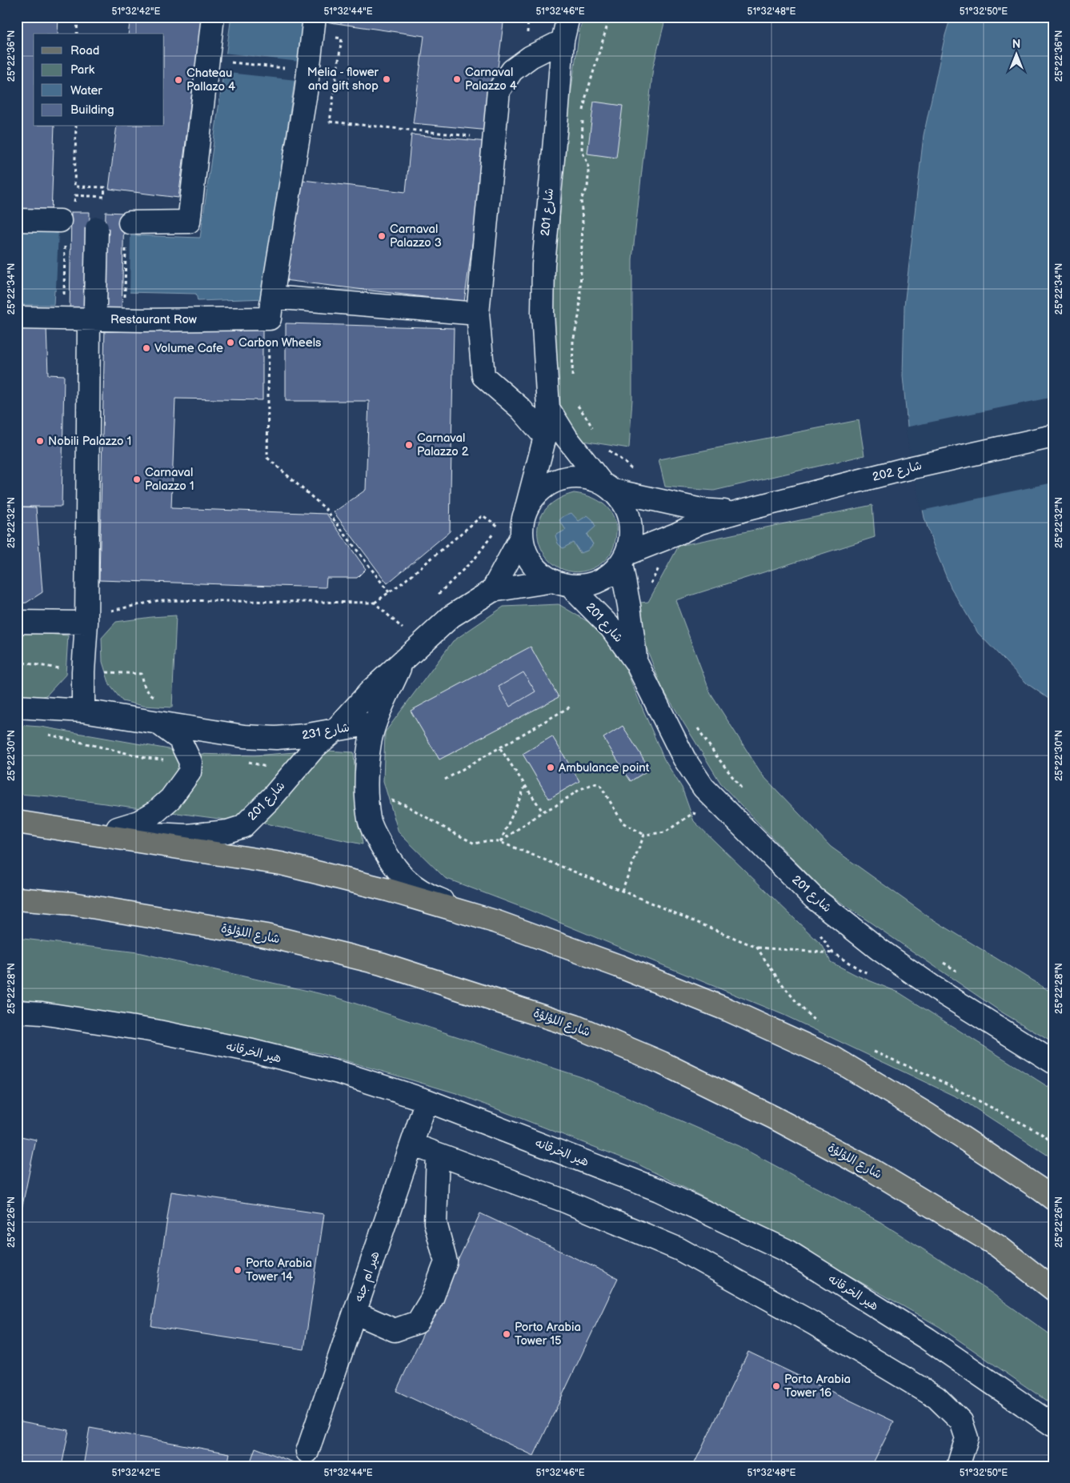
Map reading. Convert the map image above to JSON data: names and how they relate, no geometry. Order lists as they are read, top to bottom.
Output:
{
  "streets": {
    "main road": ["شارع اللؤلؤة"],
    "street": [
      "شارع 201",
      "Restaurant Row",
      "شارع 202",
      "شارع 231",
      "هير الخرقانه",
      "هير ام جنه"
    ]
  },
  "crossings": [
    ["شارع 201", "شارع 202"],
    ["شارع 201", "شارع 231"],
    ["هير الخرقانه", "هير ام جنه"]
  ],
  "places": [
    "Melia - flower and gift shop",
    "Carnaval Palazzo 4",
    "Chateau Pallazo 4",
    "Carnaval Palazzo 3",
    "Carbon Wheels",
    "Volume Cafe",
    "Nobili Palazzo 1",
    "Carnaval Palazzo 2",
    "Carnaval Palazzo 1",
    "Ambulance point",
    "Porto Arabia Tower 14",
    "Porto Arabia Tower 15",
    "Porto Arabia Tower 16"
  ],
  "legend": [
    "Road",
    "Park",
    "Water",
    "Building"
  ],
  "north": "top",
  "coordinates": [
    "51°32'42\"E",
    "51°32'44\"E",
    "51°32'46\"E",
    "51°32'48\"E",
    "51°32'50\"E",
    "25°22'36\"N",
    "25°22'34\"N",
    "25°22'32\"N",
    "25°22'30\"N",
    "25°22'28\"N",
    "25°22'26\"N"
  ]
}
